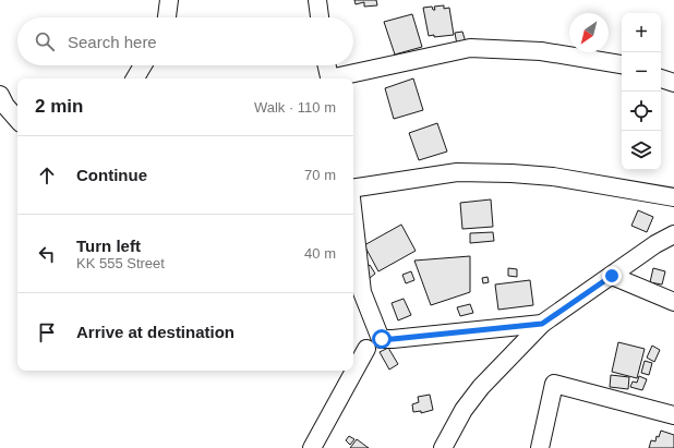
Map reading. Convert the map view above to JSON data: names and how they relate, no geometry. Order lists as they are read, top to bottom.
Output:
{
  "north": "bottom left",
  "page": {
    "map_buttons": ["+", "−"],
    "search": "Search here",
    "heading": ["2 min", "Walk · 110 m"],
    "list": [
      ["Continue", "70 m"],
      ["Turn left", "KK 555 Street", "40 m"],
      "Arrive at destination"
    ]
  }
}
